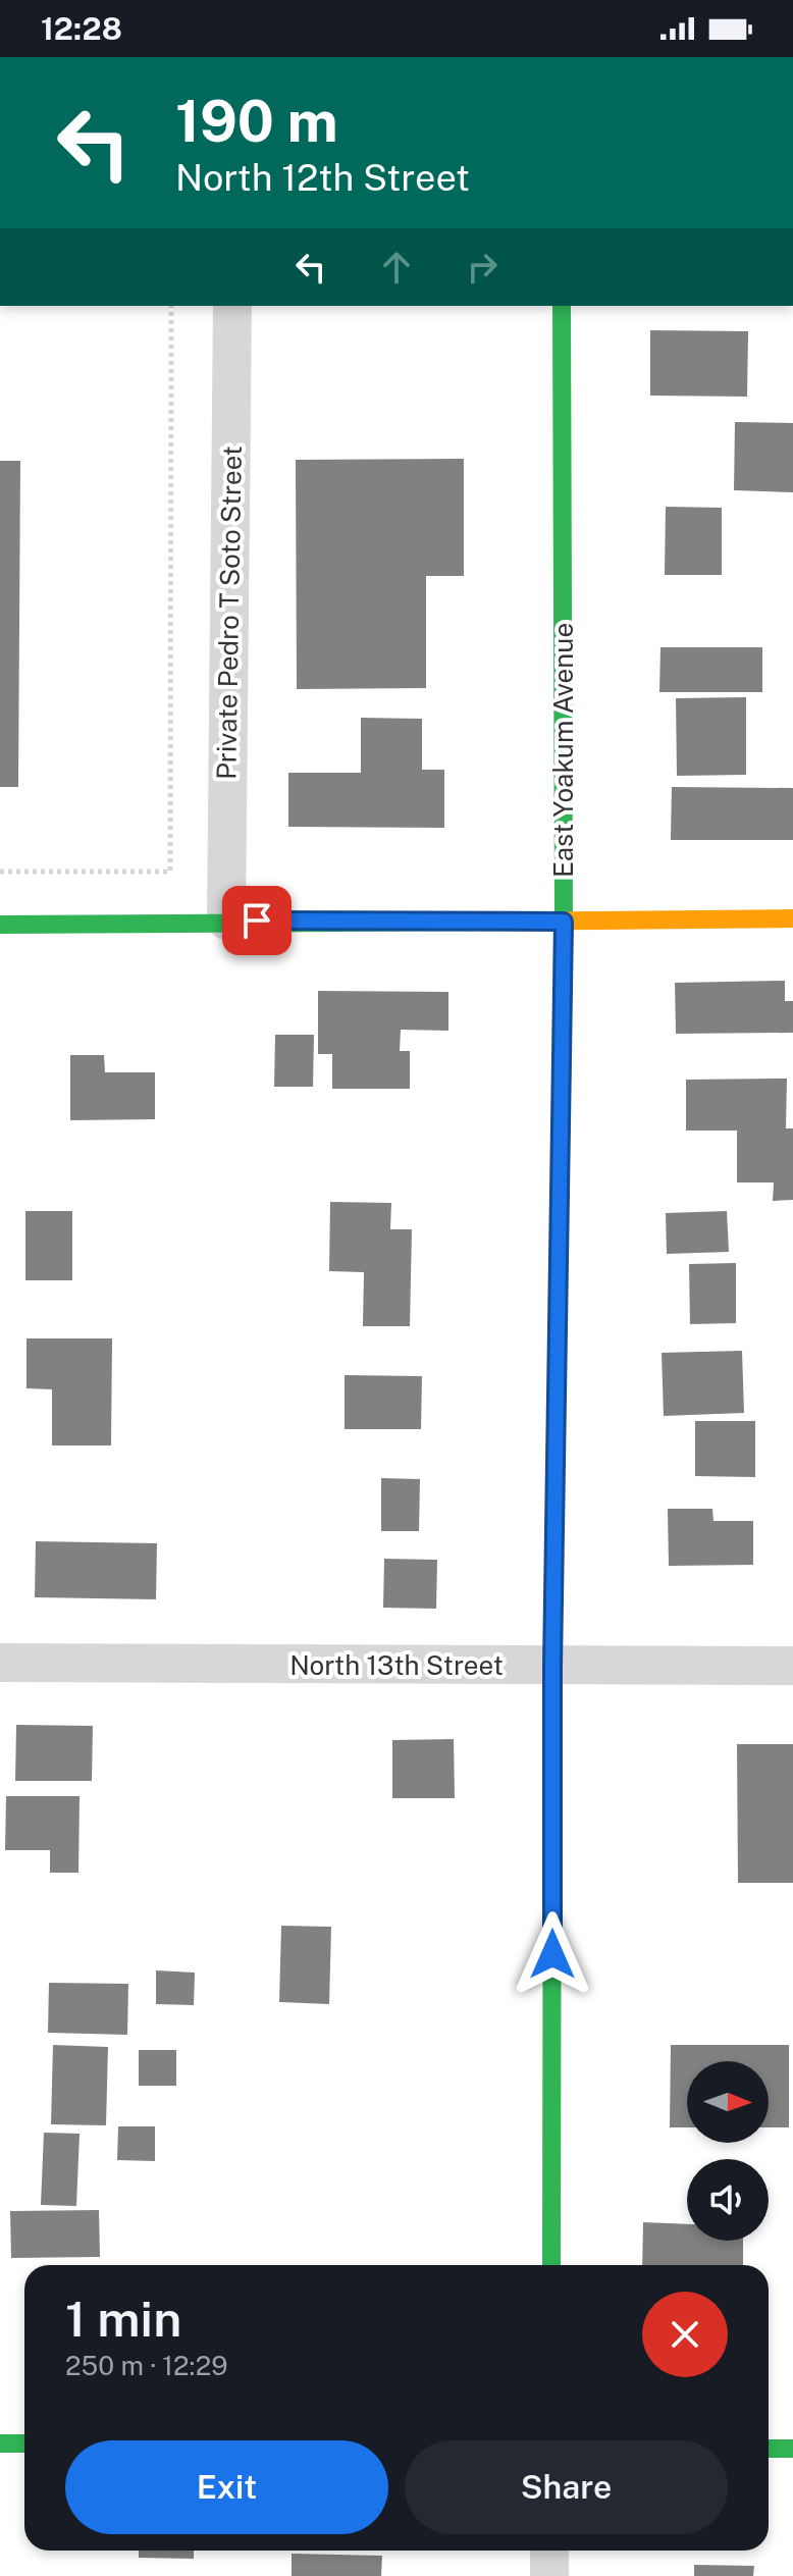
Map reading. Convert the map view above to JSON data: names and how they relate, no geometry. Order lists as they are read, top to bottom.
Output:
{
  "streets": {
    "street": ["Private Pedro T Soto Street", "East Yoakum Avenue", "North 13th Street"]
  },
  "crossings": [
    ["East Yoakum Avenue", "North 13th Street"]
  ],
  "north": "right",
  "page": {
    "status": "12:28",
    "turn": ["190 m", "North 12th Street"],
    "heading": ["1 min", "250 m · 12:29"],
    "buttons": ["Exit", "Share"]
  }
}
